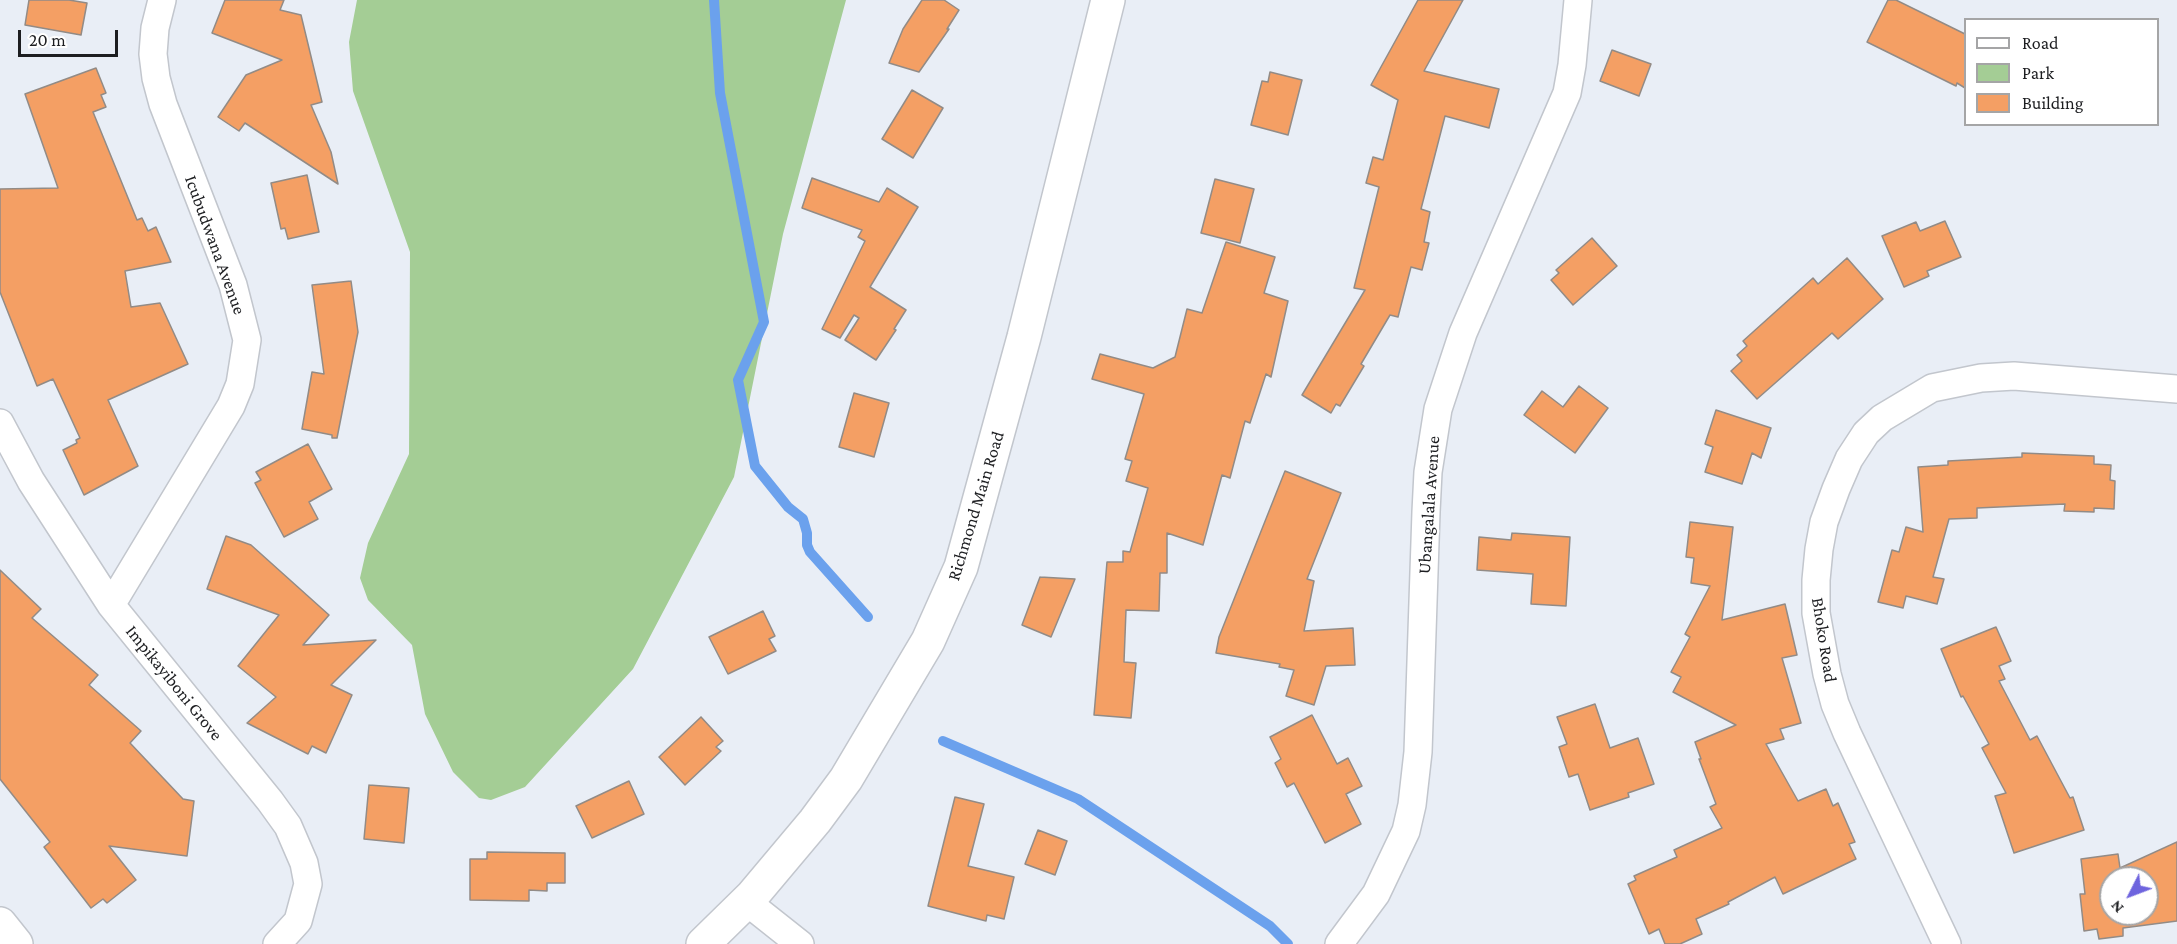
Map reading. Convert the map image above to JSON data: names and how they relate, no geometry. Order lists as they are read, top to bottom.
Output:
{
  "streets": {
    "main road": ["Richmond Main Road"],
    "street": [
      "Icubudwana Avenue",
      "Ubangalala Avenue",
      "Bhoko Road",
      "Impikayiboni Grove"
    ]
  },
  "crossings": [
    ["Icubudwana Avenue", "Impikayiboni Grove"]
  ],
  "legend": ["Road", "Park", "Building"],
  "scale_bar": "20 m",
  "north": "bottom left"
}
